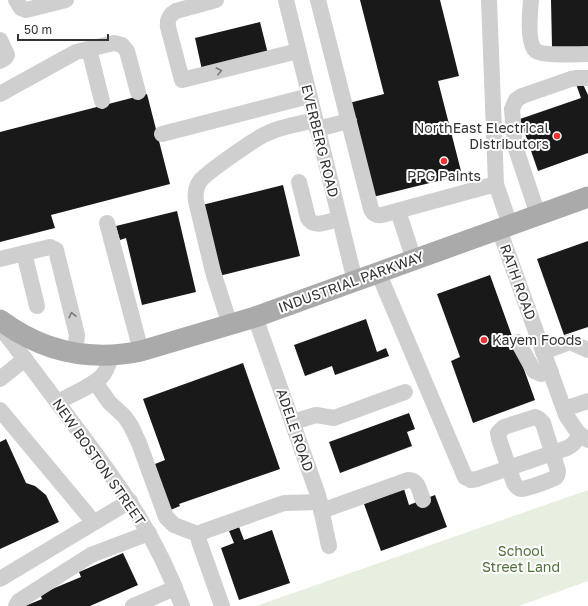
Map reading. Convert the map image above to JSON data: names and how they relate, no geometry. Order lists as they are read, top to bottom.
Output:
{
  "streets": {
    "main road": ["INDUSTRIAL PARKWAY"],
    "street": [
      "EVERBERG ROAD",
      "RATH ROAD",
      "ADELE ROAD",
      "NEW BOSTON STREET"
    ]
  },
  "crossings": [
    ["EVERBERG ROAD", "INDUSTRIAL PARKWAY"],
    ["INDUSTRIAL PARKWAY", "RATH ROAD"],
    ["INDUSTRIAL PARKWAY", "ADELE ROAD"]
  ],
  "parks": ["School Street Land"],
  "places": ["NorthEast Electrical Distributors", "PPG Paints", "Kayem Foods"],
  "scale_bar": "50 m"
}
